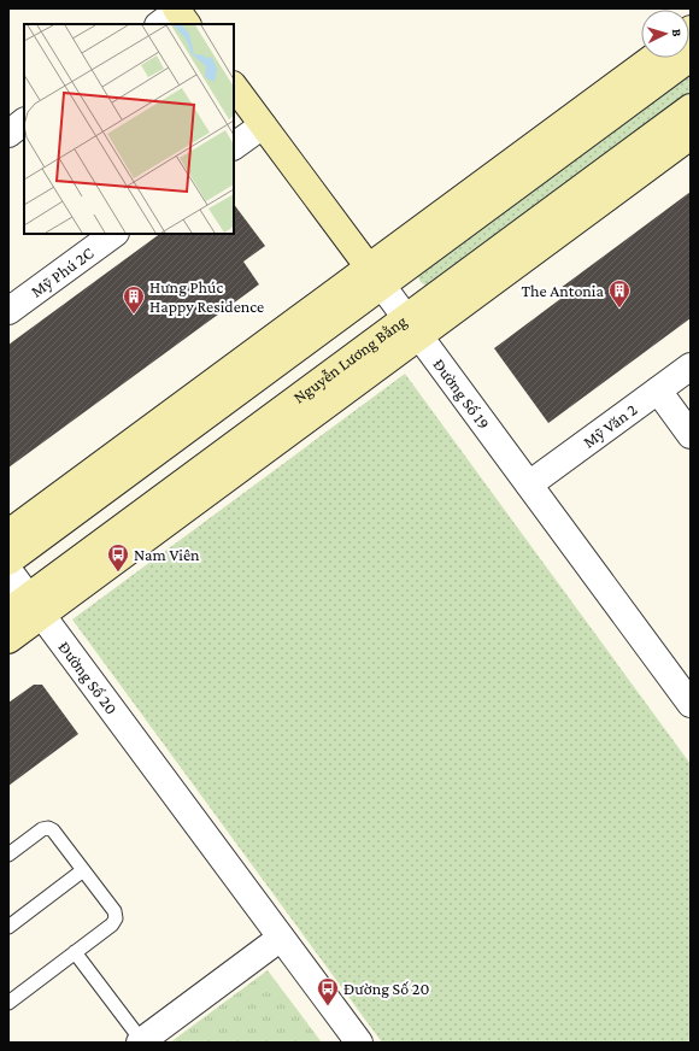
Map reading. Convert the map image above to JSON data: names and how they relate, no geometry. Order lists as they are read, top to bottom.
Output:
{
  "streets": {
    "main road": ["Nguyễn Lương Bằng", "Đường Số 19"],
    "street": ["Mỹ Phú 2C", "Mỹ Văn 2", "Đường Số 20"]
  },
  "crossings": [
    ["Nguyễn Lương Bằng", "Đường Số 19"],
    ["Nguyễn Lương Bằng", "Đường Số 20"],
    ["Đường Số 19", "Mỹ Văn 2"]
  ],
  "places": {
    "building": ["The Antonia", "Hưng Phúc Happy Residence"],
    "bus stop": ["Nam Viên", "Đường Số 20"]
  },
  "north": "right"
}
